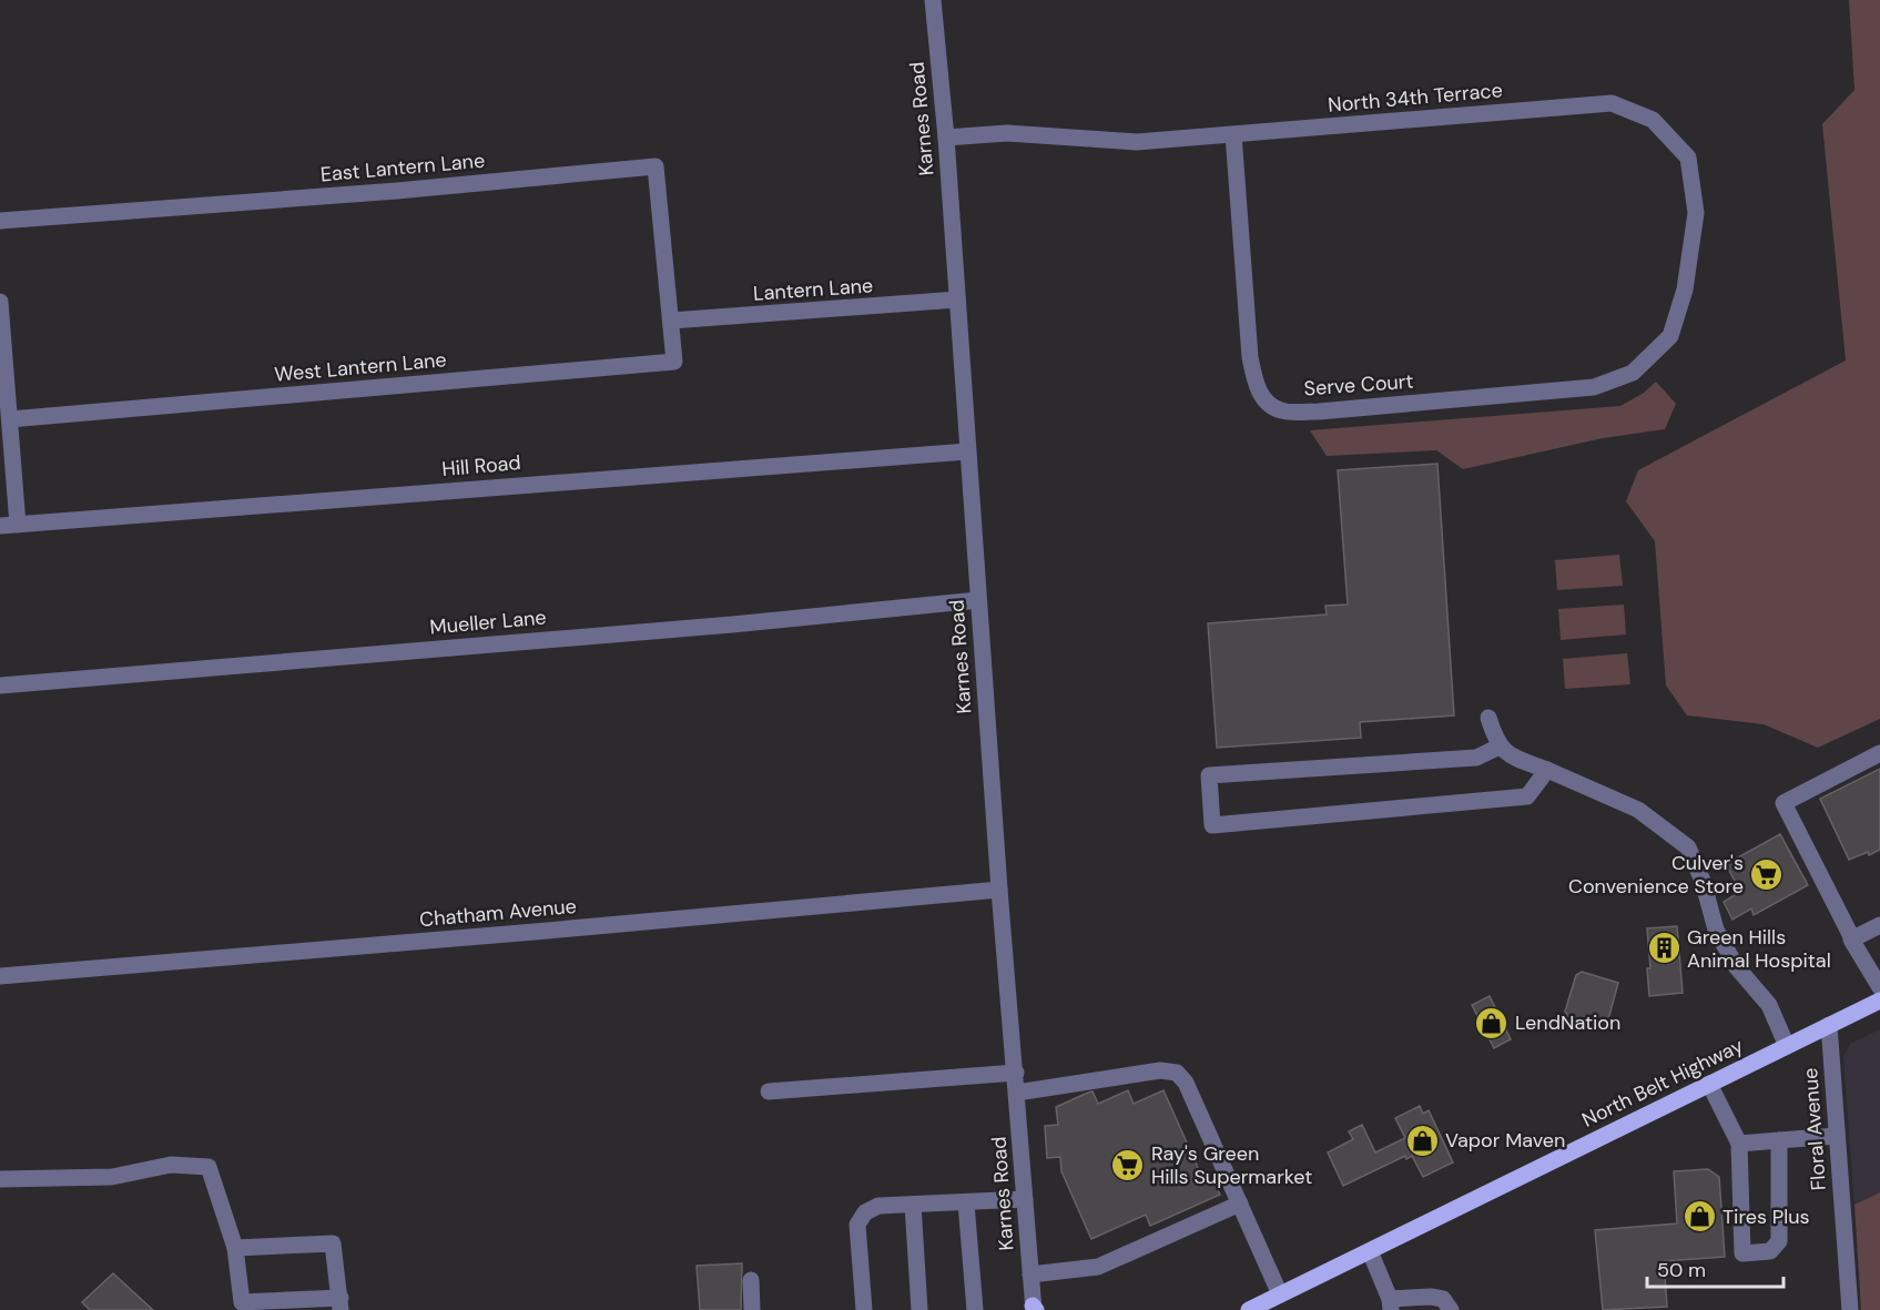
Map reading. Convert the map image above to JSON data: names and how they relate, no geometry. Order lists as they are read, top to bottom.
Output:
{
  "streets": {
    "main road": ["North Belt Highway"],
    "street": [
      "North 34th Terrace",
      "Karnes Road",
      "East Lantern Lane",
      "Lantern Lane",
      "West Lantern Lane",
      "Serve Court",
      "Hill Road",
      "Mueller Lane",
      "Chatham Avenue",
      "Floral Avenue"
    ]
  },
  "crossings": [
    ["North 34th Terrace", "Karnes Road"],
    ["North 34th Terrace", "Serve Court"],
    ["Karnes Road", "Lantern Lane"],
    ["Karnes Road", "Hill Road"],
    ["Karnes Road", "Mueller Lane"],
    ["Karnes Road", "Chatham Avenue"],
    ["East Lantern Lane", "Lantern Lane"],
    ["East Lantern Lane", "West Lantern Lane"],
    ["Lantern Lane", "West Lantern Lane"],
    ["North Belt Highway", "Floral Avenue"]
  ],
  "places": {
    "supermarket": ["Culver's Convenience Store", "Ray's Green Hills Supermarket"],
    "building": ["Green Hills Animal Hospital"],
    "shop": ["LendNation", "Vapor Maven", "Tires Plus"]
  },
  "scale_bar": "50 m"
}
